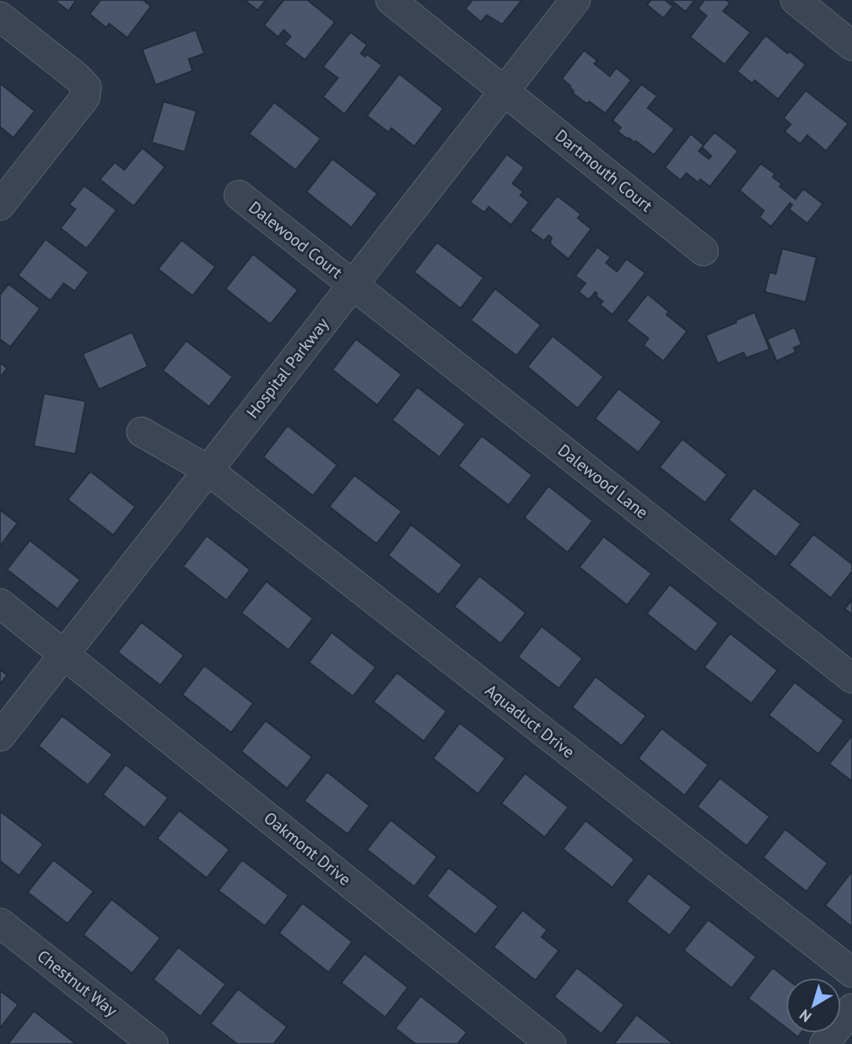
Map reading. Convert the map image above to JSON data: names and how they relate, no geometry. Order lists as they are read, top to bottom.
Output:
{
  "streets": {
    "street": [
      "Dartmouth Court",
      "Dalewood Court",
      "Hospital Parkway",
      "Dalewood Lane",
      "Aquaduct Drive",
      "Oakmont Drive",
      "Chestnut Way"
    ]
  },
  "crossings": [
    ["Dartmouth Court", "Hospital Parkway"],
    ["Dalewood Court", "Hospital Parkway"],
    ["Dalewood Court", "Dalewood Lane"],
    ["Hospital Parkway", "Dalewood Lane"],
    ["Hospital Parkway", "Aquaduct Drive"],
    ["Hospital Parkway", "Oakmont Drive"]
  ],
  "north": "bottom left"
}
